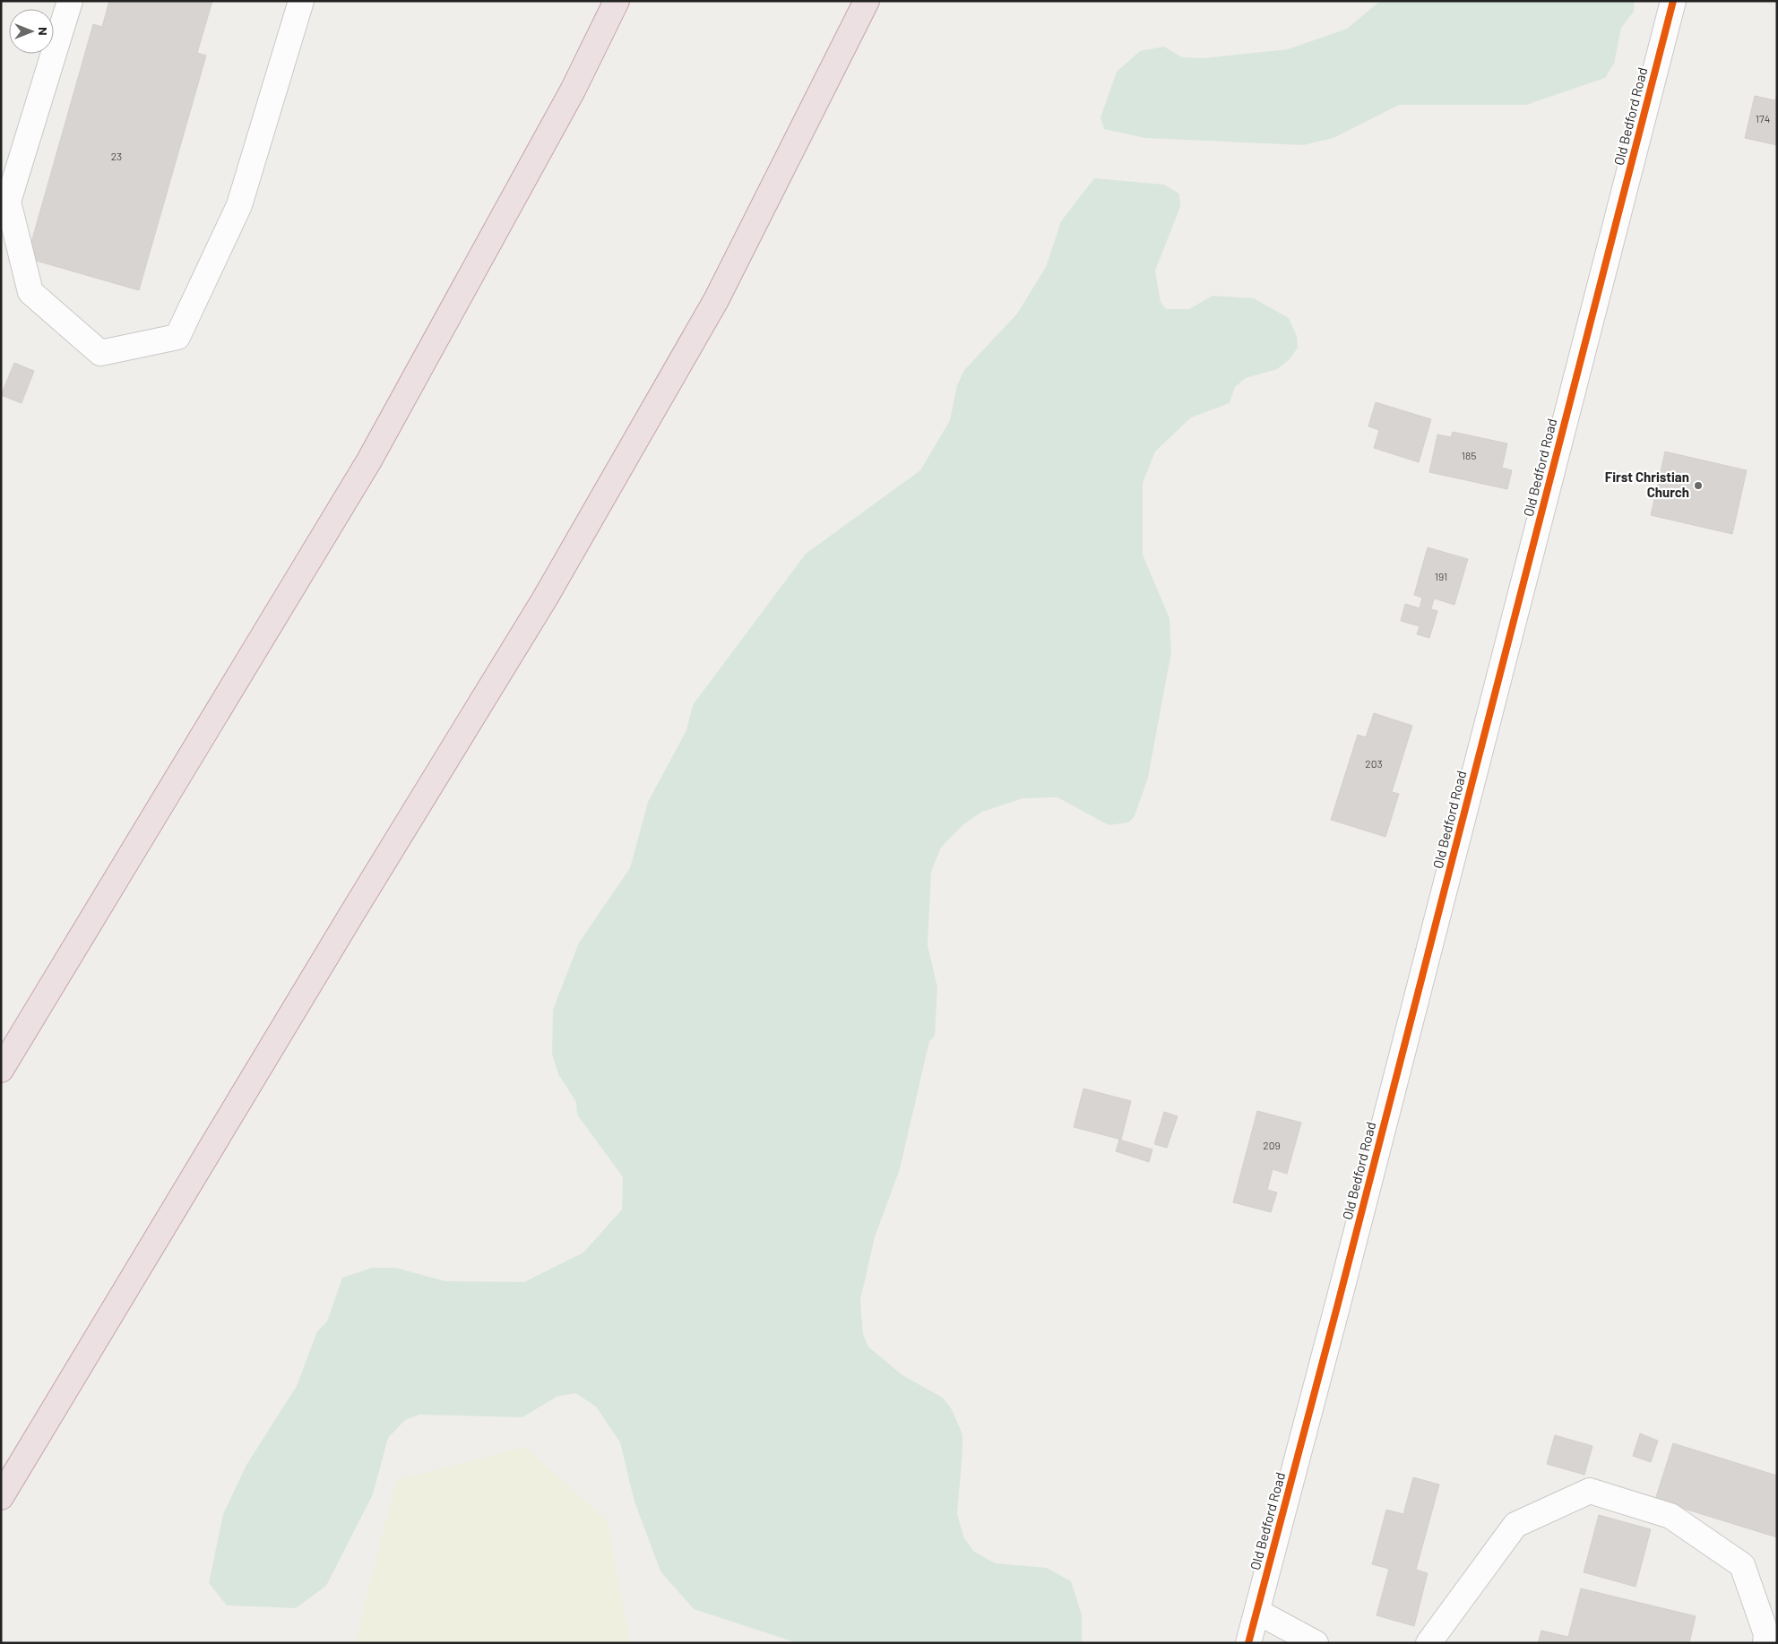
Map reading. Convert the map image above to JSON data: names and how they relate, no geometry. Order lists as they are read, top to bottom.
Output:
{
  "streets": {
    "street": ["Old Bedford Road"]
  },
  "places": ["First Christian Church"],
  "house_numbers": [
    "174",
    "23",
    "185",
    "191",
    "203",
    "209"
  ],
  "north": "right"
}
